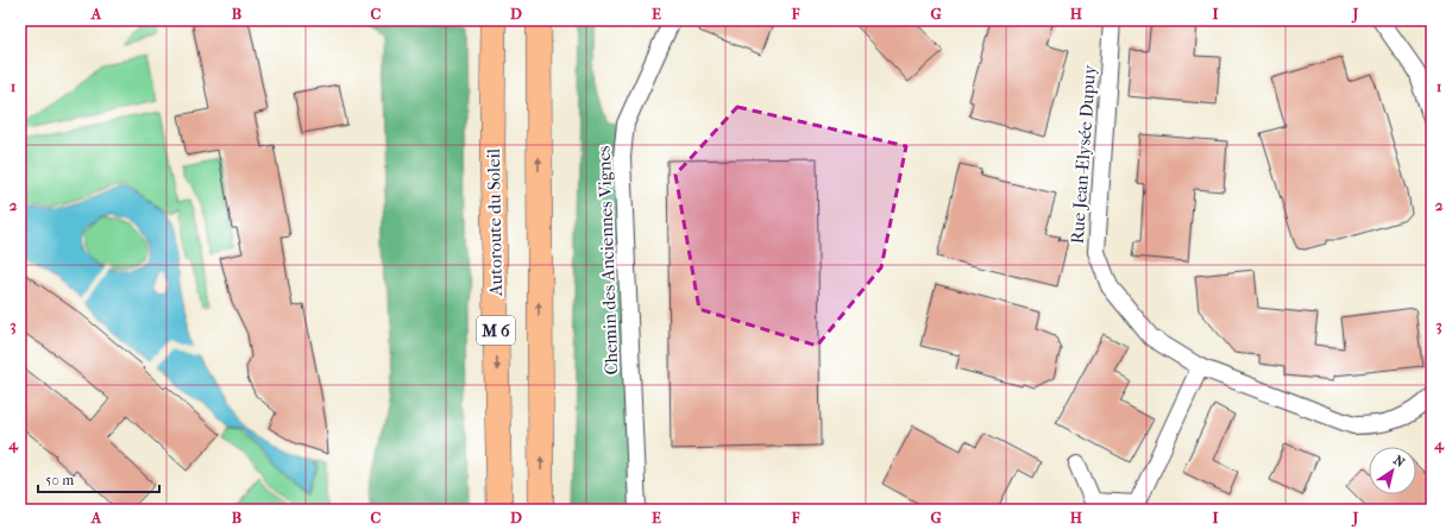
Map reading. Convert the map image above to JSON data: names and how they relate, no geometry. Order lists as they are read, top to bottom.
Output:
{
  "streets": {
    "highway": ["Autoroute du Soleil", "M 6"],
    "street": ["Rue Jean-Elysée Dupuy", "Chemin des Anciennes Vignes"]
  },
  "scale_bar": "50 m",
  "north": "top right",
  "grid": {
    "columns": [
      "A",
      "B",
      "C",
      "D",
      "E",
      "F",
      "G",
      "H",
      "I",
      "J"
    ],
    "rows": [
      "1",
      "2",
      "3",
      "4"
    ]
  }
}
